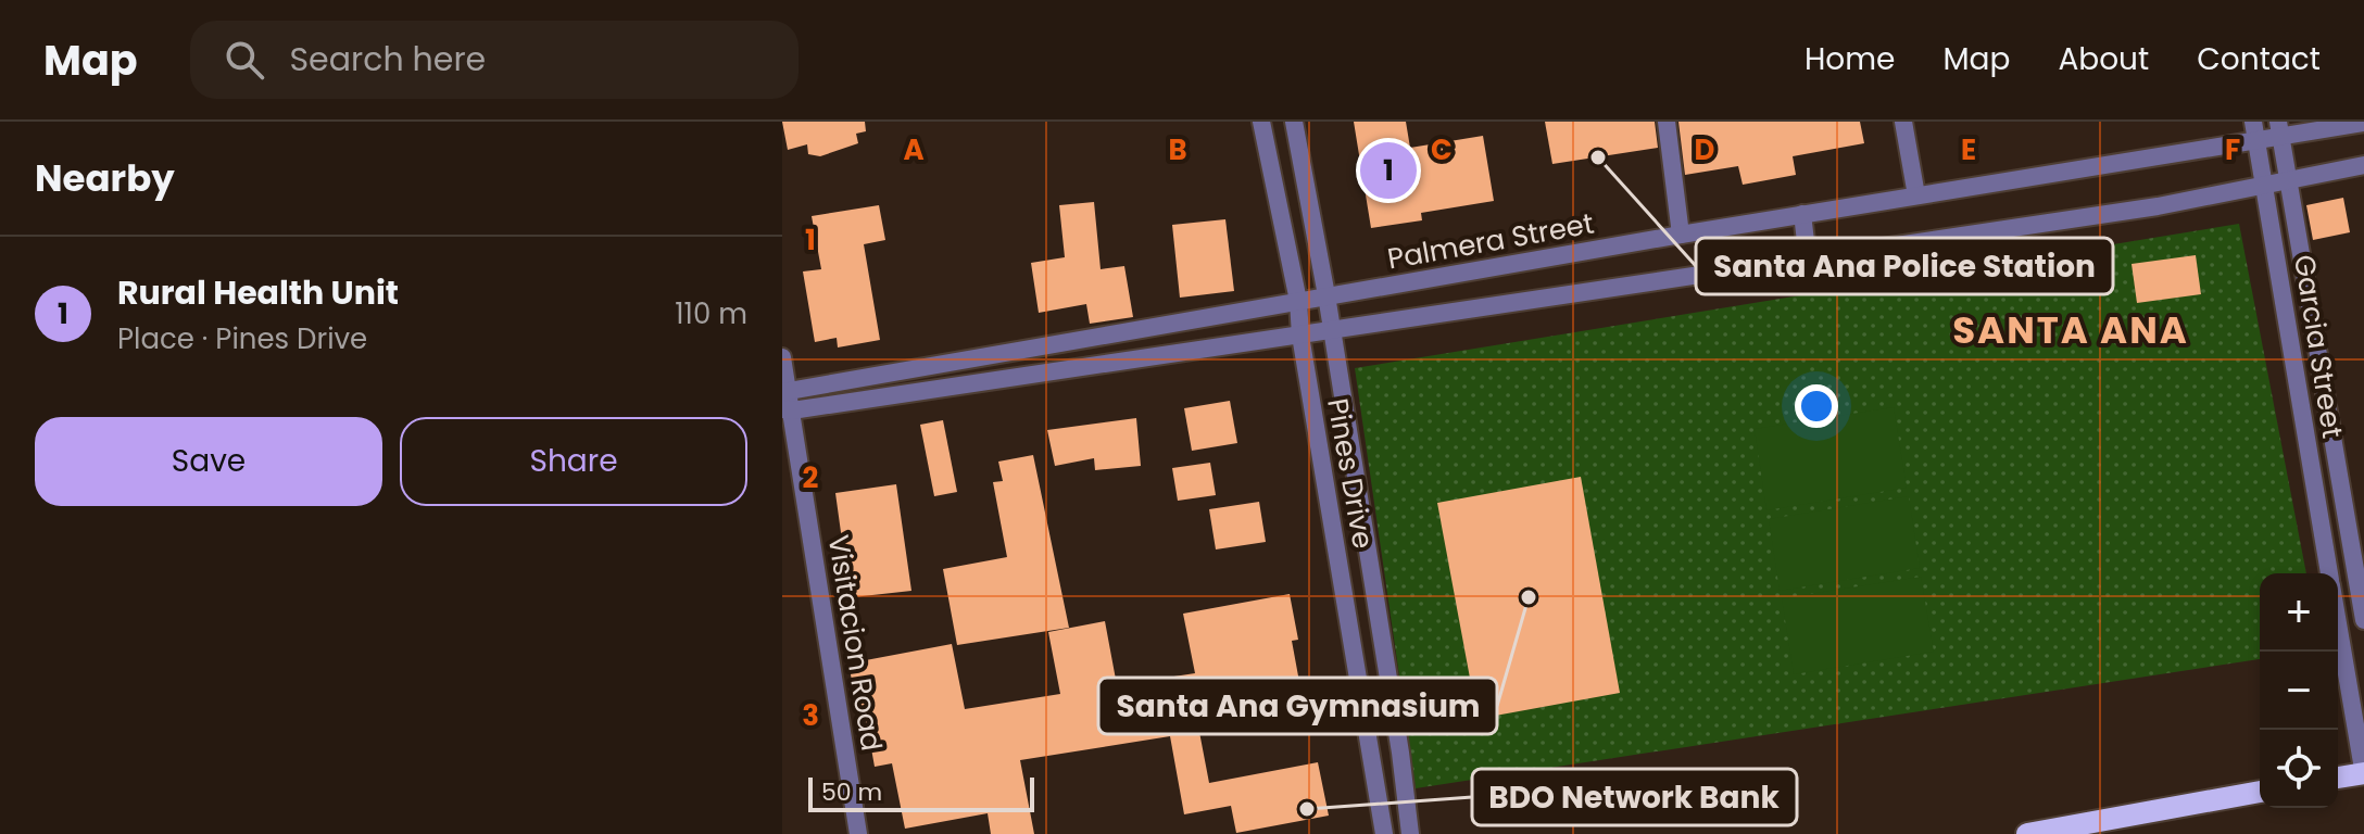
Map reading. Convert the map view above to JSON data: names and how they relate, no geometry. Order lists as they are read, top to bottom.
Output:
{
  "streets": {
    "street": [
      "Palmera Street",
      "Garcia Street",
      "Pines Drive",
      "Visitacion Road"
    ]
  },
  "crossings": [
    ["Palmera Street", "Garcia Street"],
    ["Palmera Street", "Pines Drive"],
    ["Palmera Street", "Visitacion Road"]
  ],
  "districts": ["SANTA ANA"],
  "places": ["Santa Ana Police Station", "Santa Ana Gymnasium", "BDO Network Bank"],
  "scale_bar": "50 m",
  "page": {
    "header": "Map",
    "search": "Search here",
    "nav": [
      "Home",
      "Map",
      "About",
      "Contact"
    ],
    "heading": "Nearby",
    "pins": "1",
    "list": [
      {
        "mark": "1",
        "name": "Rural Health Unit",
        "note": "Place · Pines Drive",
        "value": "110 m"
      }
    ],
    "buttons": ["Save", "Share"],
    "map_buttons": ["+", "−"],
    "scale": "50 m"
  },
  "grid": {
    "columns": [
      "A",
      "B",
      "C",
      "D",
      "E",
      "F"
    ],
    "rows": ["1", "2", "3"]
  }
}
